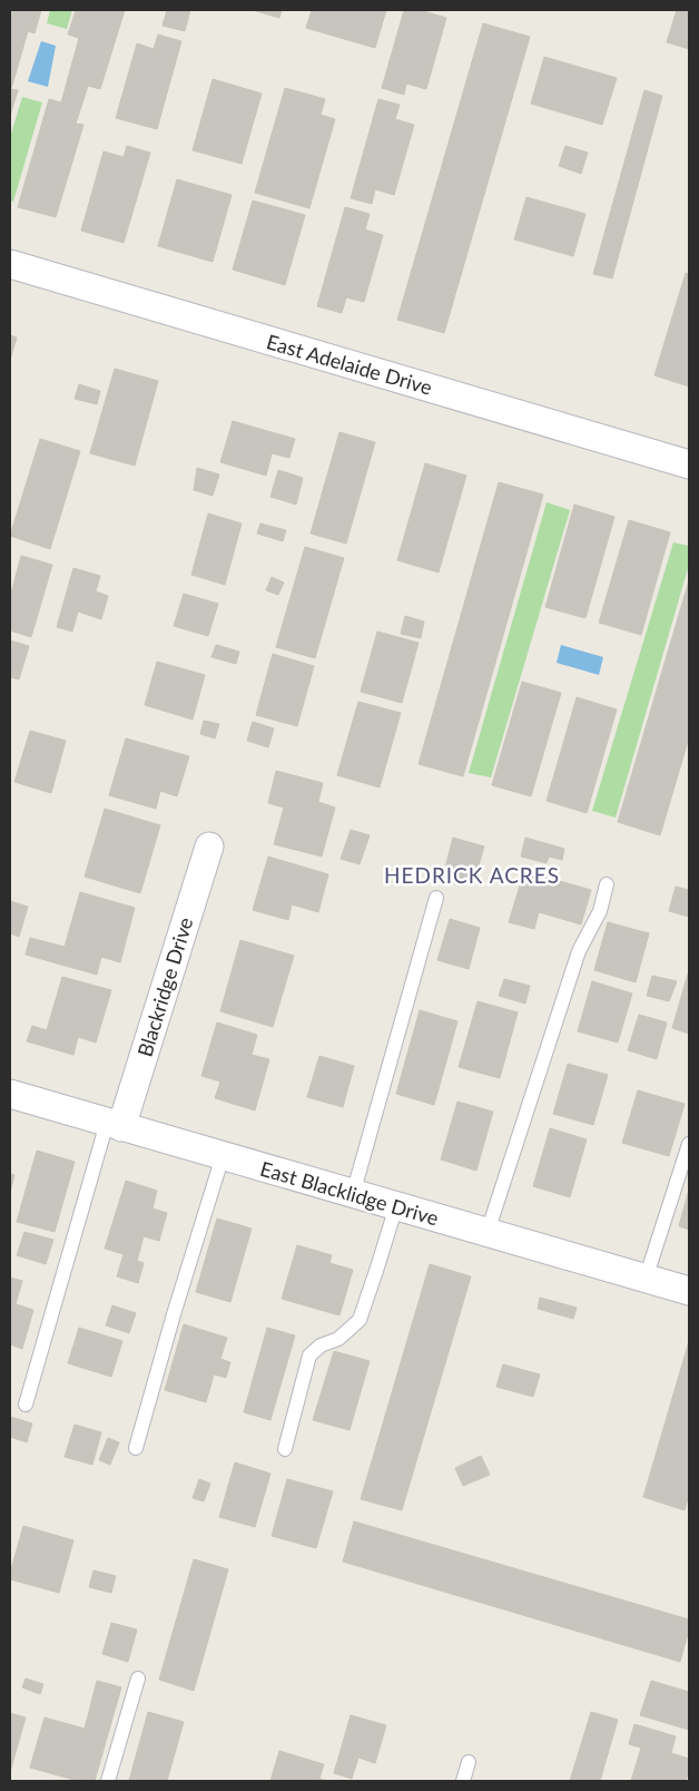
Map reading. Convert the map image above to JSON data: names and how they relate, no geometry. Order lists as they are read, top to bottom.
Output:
{
  "streets": {
    "street": ["East Adelaide Drive", "Blackridge Drive", "East Blacklidge Drive"]
  },
  "crossings": [
    ["Blackridge Drive", "East Blacklidge Drive"]
  ],
  "districts": ["HEDRICK ACRES"]
}
